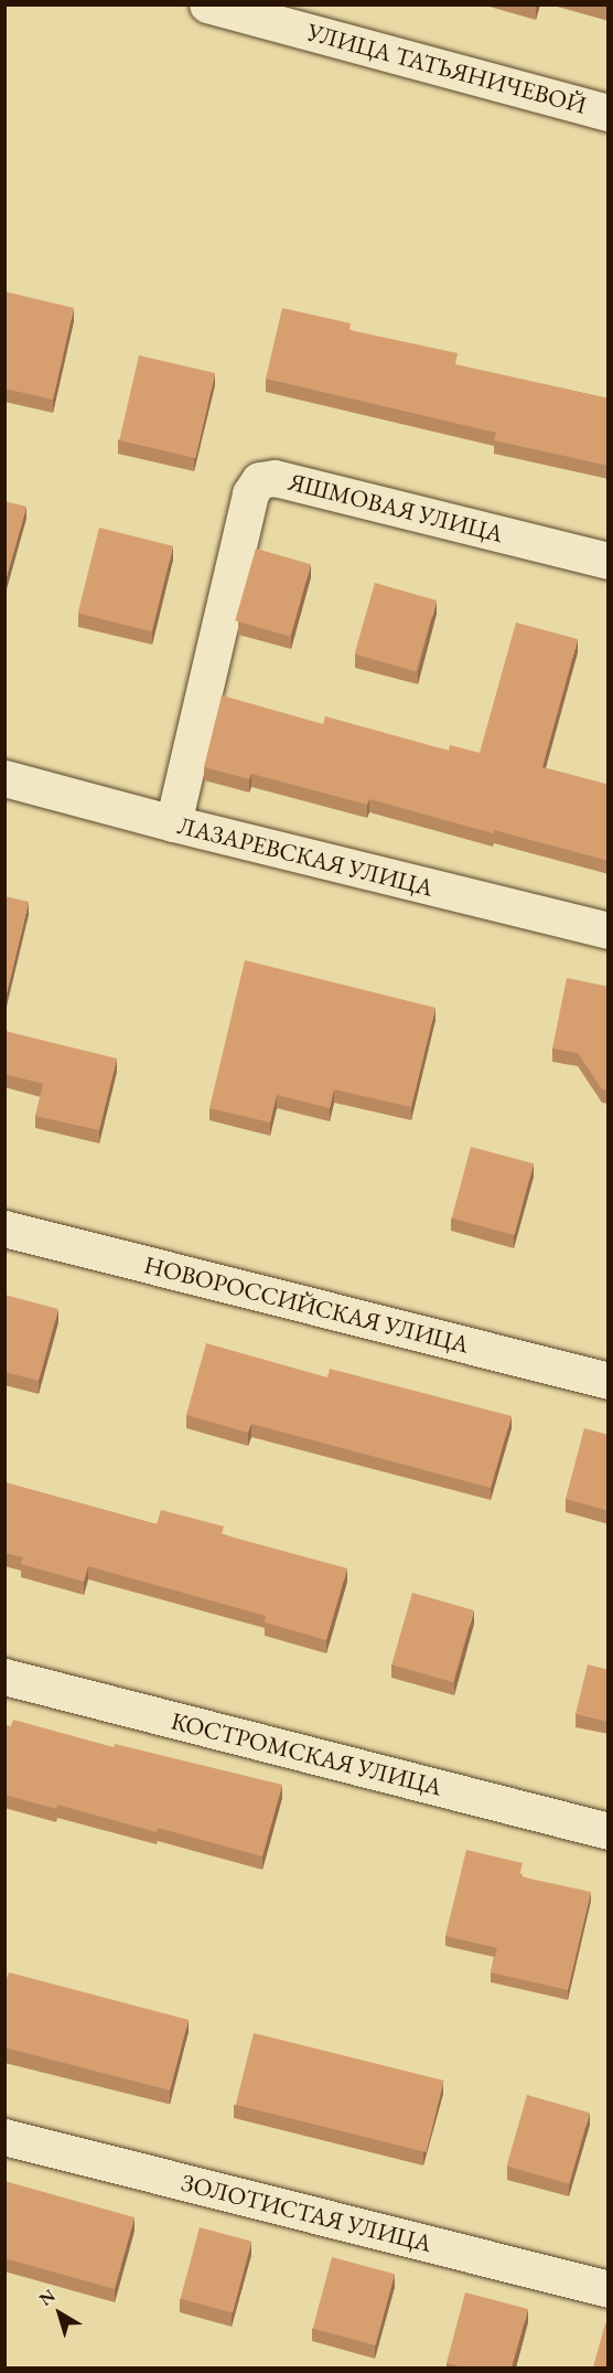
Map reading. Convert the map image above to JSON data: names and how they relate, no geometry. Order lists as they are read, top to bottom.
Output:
{
  "streets": {
    "street": [
      "УЛИЦА ТАТЬЯНИЧЕВОЙ",
      "ЯШМОВАЯ УЛИЦА",
      "ЛАЗАРЕВСКАЯ УЛИЦА",
      "НОВОРОССИЙСКАЯ УЛИЦА",
      "КОСТРОМСКАЯ УЛИЦА",
      "ЗОЛОТИСТАЯ УЛИЦА"
    ]
  },
  "crossings": [
    ["ЯШМОВАЯ УЛИЦА", "ЛАЗАРЕВСКАЯ УЛИЦА"]
  ],
  "north": "top left"
}
